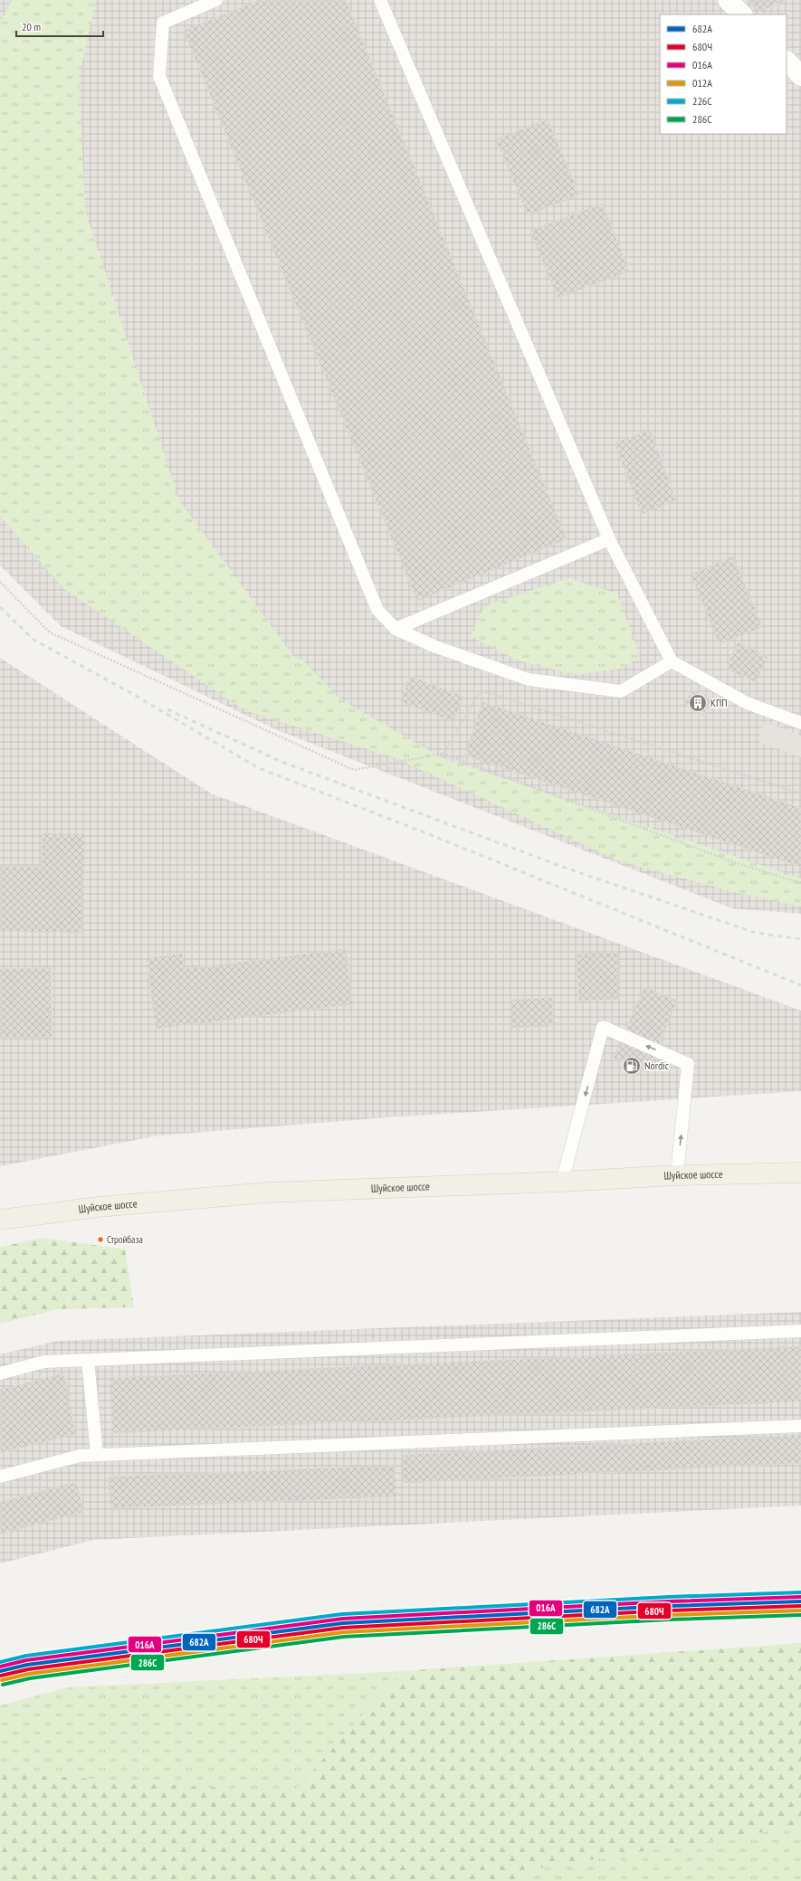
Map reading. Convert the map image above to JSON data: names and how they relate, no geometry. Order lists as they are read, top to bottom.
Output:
{
  "streets": {
    "main road": ["Шуйское шоссе"]
  },
  "places": {
    "building": ["КПП"],
    "fuel station": ["Nordic"],
    "other": ["Стройбаза"]
  },
  "lines": [
    "transit line 226С",
    "transit line 016А",
    "transit line 682А",
    "transit line 680Ч",
    "transit line 012А",
    "transit line 286С"
  ],
  "legend": [
    "682А",
    "680Ч",
    "016А",
    "012А",
    "226С",
    "286С"
  ],
  "scale_bar": "20 m"
}
